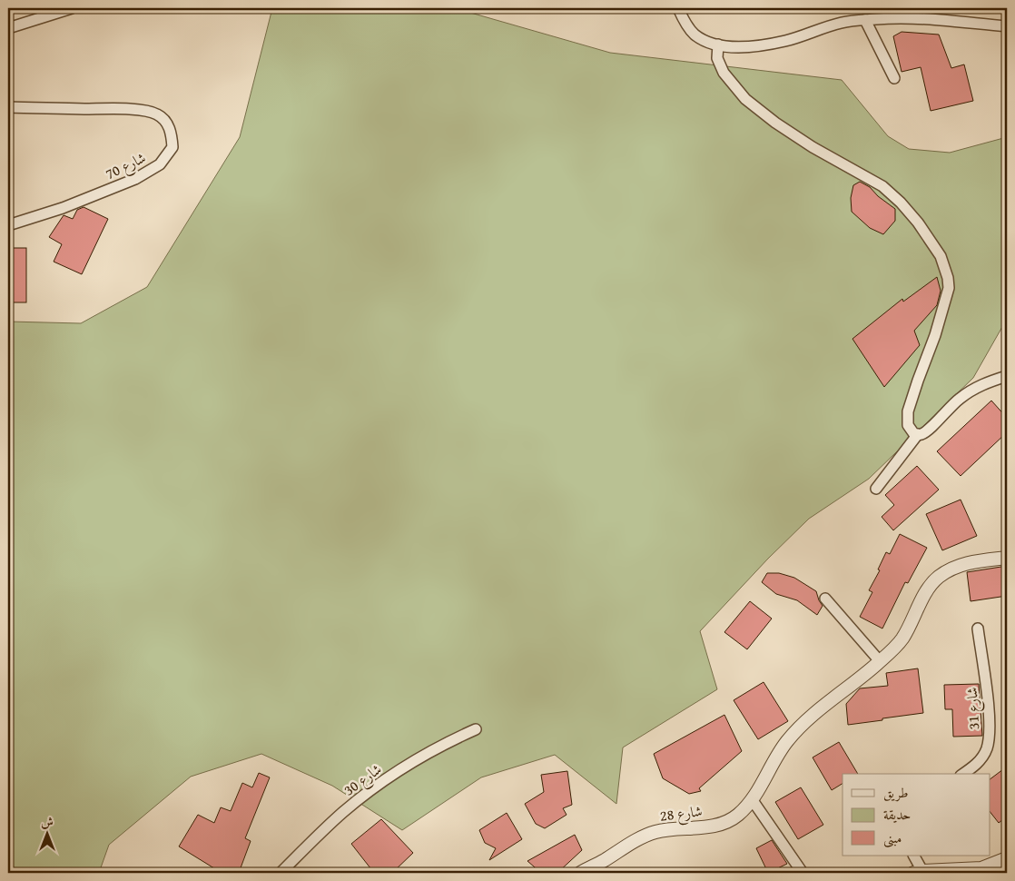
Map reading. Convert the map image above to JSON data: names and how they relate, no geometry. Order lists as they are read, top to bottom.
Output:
{
  "streets": {
    "street": [
      "شارع 70",
      "شارع 31",
      "شارع 30",
      "شارع 28"
    ]
  },
  "legend": ["طريق", "حديقة", "مبنى"],
  "north": "top"
}
